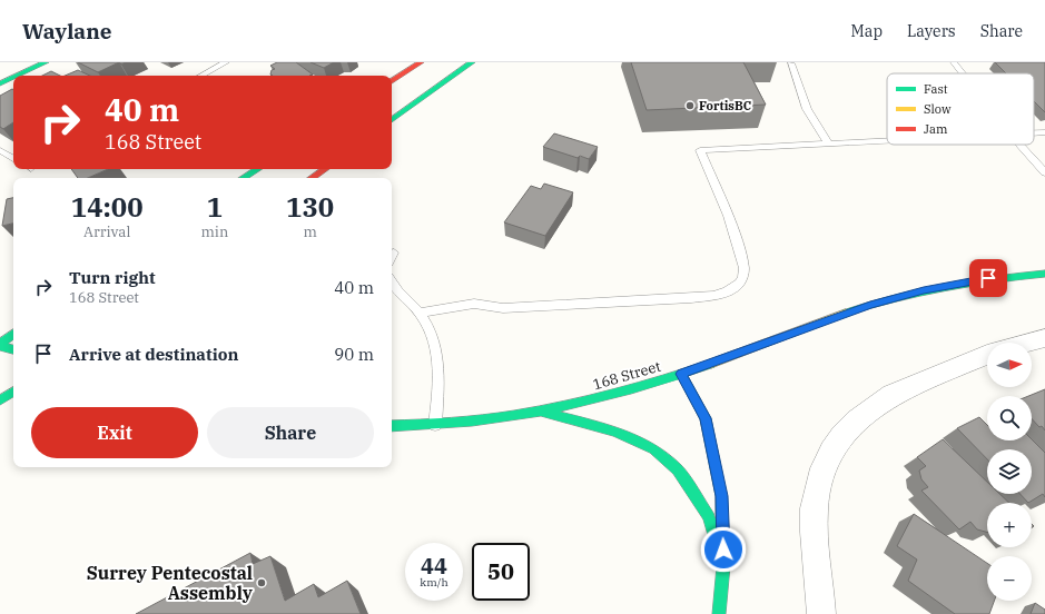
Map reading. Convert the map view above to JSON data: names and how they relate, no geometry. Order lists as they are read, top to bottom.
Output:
{
  "streets": {
    "main road": ["168 Street"]
  },
  "places": ["FortisBC", "Surrey Pentecostal Assembly"],
  "legend": ["Fast", "Slow", "Jam"],
  "north": "right",
  "page": {
    "header": "Waylane",
    "nav": ["Map", "Layers", "Share"],
    "turn": ["40 m", "168 Street"],
    "eta": [
      "14:00",
      "Arrival",
      "1",
      "min",
      "130",
      "m"
    ],
    "list": [
      {
        "name": "Turn right",
        "note": "168 Street",
        "value": "40 m"
      },
      {
        "name": "Arrive at destination",
        "value": "90 m"
      }
    ],
    "map_buttons": ["+", "−"],
    "buttons": ["Exit", "Share"],
    "speed": "44 km/h",
    "limit": "50"
  }
}
